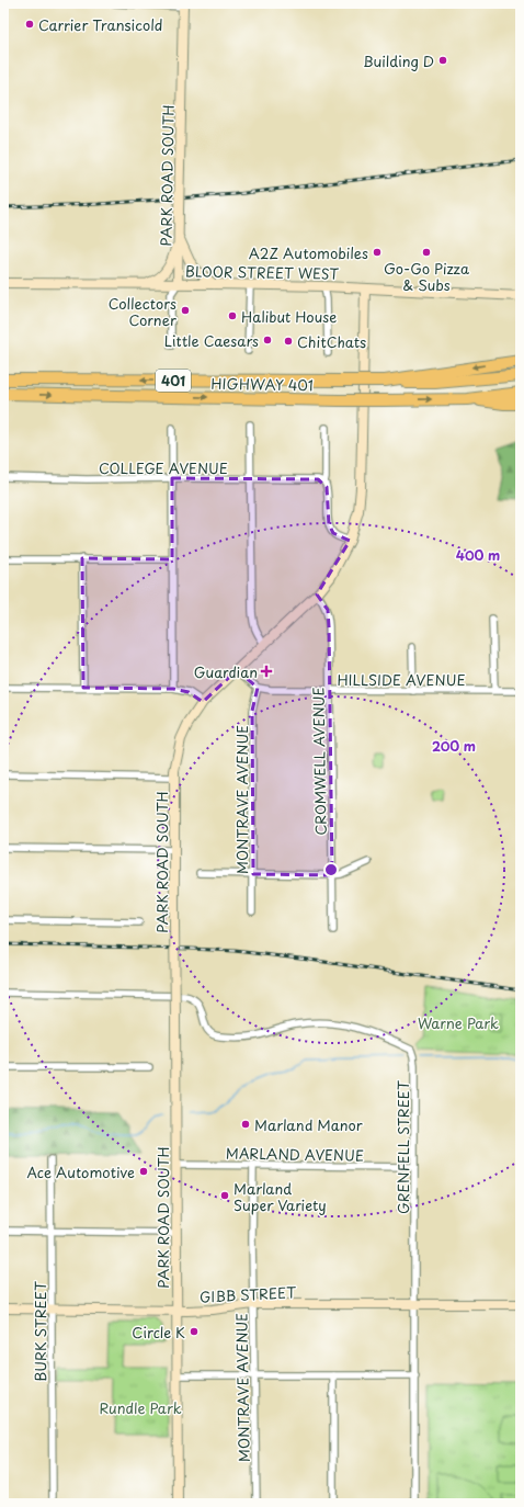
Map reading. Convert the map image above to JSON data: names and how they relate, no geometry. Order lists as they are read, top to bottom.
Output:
{
  "streets": {
    "highway": ["401", "HIGHWAY 401"],
    "main road": ["PARK ROAD SOUTH", "BLOOR STREET WEST", "GIBB STREET"],
    "street": [
      "COLLEGE AVENUE",
      "HILLSIDE AVENUE",
      "CROMWELL AVENUE",
      "MONTRAVE AVENUE",
      "GRENFELL STREET",
      "MARLAND AVENUE",
      "BURK STREET"
    ]
  },
  "crossings": [
    ["PARK ROAD SOUTH", "BLOOR STREET WEST"],
    ["PARK ROAD SOUTH", "CROMWELL AVENUE"],
    ["PARK ROAD SOUTH", "MARLAND AVENUE"],
    ["PARK ROAD SOUTH", "GIBB STREET"],
    ["HILLSIDE AVENUE", "CROMWELL AVENUE"],
    ["HILLSIDE AVENUE", "MONTRAVE AVENUE"],
    ["MONTRAVE AVENUE", "MARLAND AVENUE"],
    ["MONTRAVE AVENUE", "GIBB STREET"],
    ["GRENFELL STREET", "MARLAND AVENUE"],
    ["GRENFELL STREET", "GIBB STREET"],
    ["GIBB STREET", "BURK STREET"]
  ],
  "parks": ["Warne Park", "Rundle Park"],
  "places": {
    "other": [
      "Carrier Transicold",
      "Building D",
      "A2Z Automobiles",
      "Go-Go Pizza & Subs",
      "Collectors Corner",
      "Halibut House",
      "Little Caesars",
      "ChitChats",
      "Marland Manor",
      "Ace Automotive",
      "Marland Super Variety",
      "Circle K"
    ],
    "health": ["Guardian"]
  },
  "rings": ["400 m", "200 m"]
}
